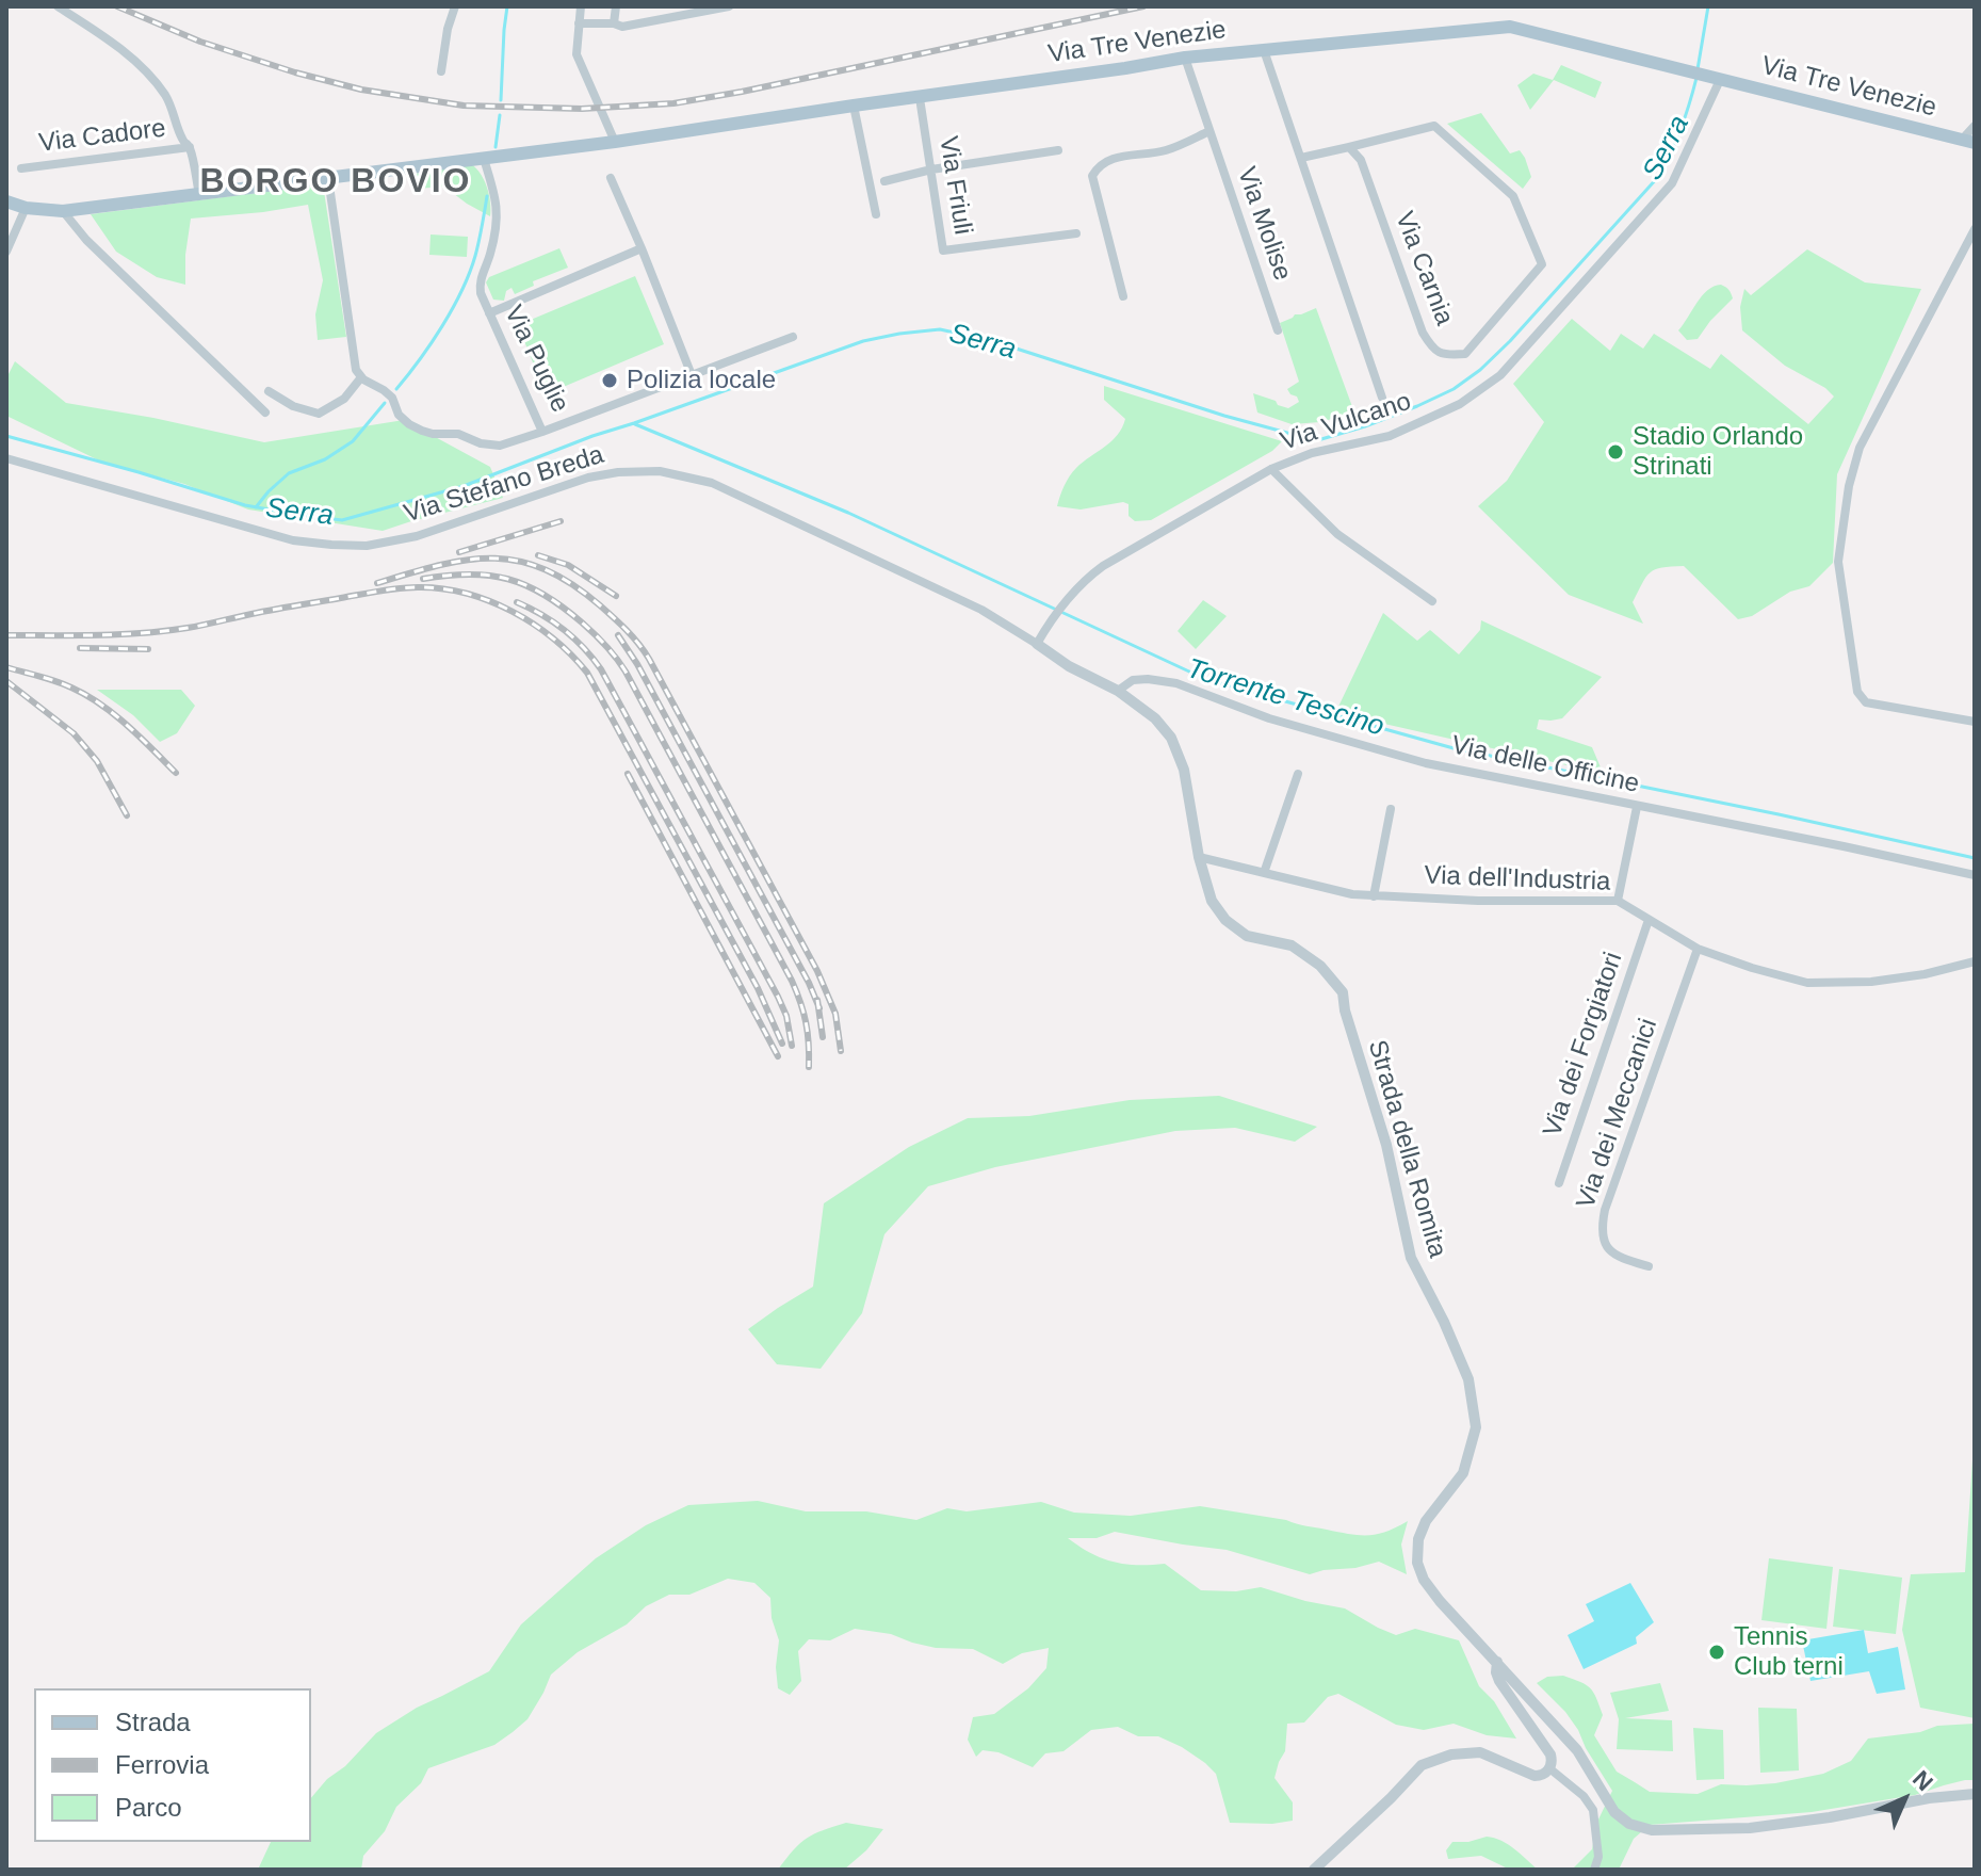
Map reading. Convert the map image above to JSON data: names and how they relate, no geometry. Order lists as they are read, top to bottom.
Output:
{
  "streets": {
    "main road": ["Via Tre Venezie"],
    "street": [
      "Via Cadore",
      "Via Friuli",
      "Via Molise",
      "Via Carnia",
      "Via Puglie",
      "Via Vulcano",
      "Via Stefano Breda",
      "Via delle Officine",
      "Via dell'Industria",
      "Via dei Forgiatori",
      "Via dei Meccanici",
      "Strada della Romita"
    ]
  },
  "crossings": [
    ["Via Tre Venezie", "Via Cadore"],
    ["Via Tre Venezie", "Via Friuli"],
    ["Via Tre Venezie", "Via Molise"],
    ["Via Tre Venezie", "Via Puglie"],
    ["Via Tre Venezie", "Via Vulcano"],
    ["Via Vulcano", "Via Stefano Breda"],
    ["Via Vulcano", "Strada della Romita"],
    ["Via Stefano Breda", "Strada della Romita"],
    ["Via delle Officine", "Strada della Romita"],
    ["Via dell'Industria", "Via dei Forgiatori"],
    ["Via dell'Industria", "Via dei Meccanici"],
    ["Via dell'Industria", "Strada della Romita"]
  ],
  "districts": ["BORGO BOVIO"],
  "water": ["Serra", "Torrente Tescino"],
  "places": ["Polizia locale", "Stadio Orlando Strinati", "Tennis Club terni"],
  "legend": ["Strada", "Ferrovia", "Parco"],
  "north": "top right"
}
